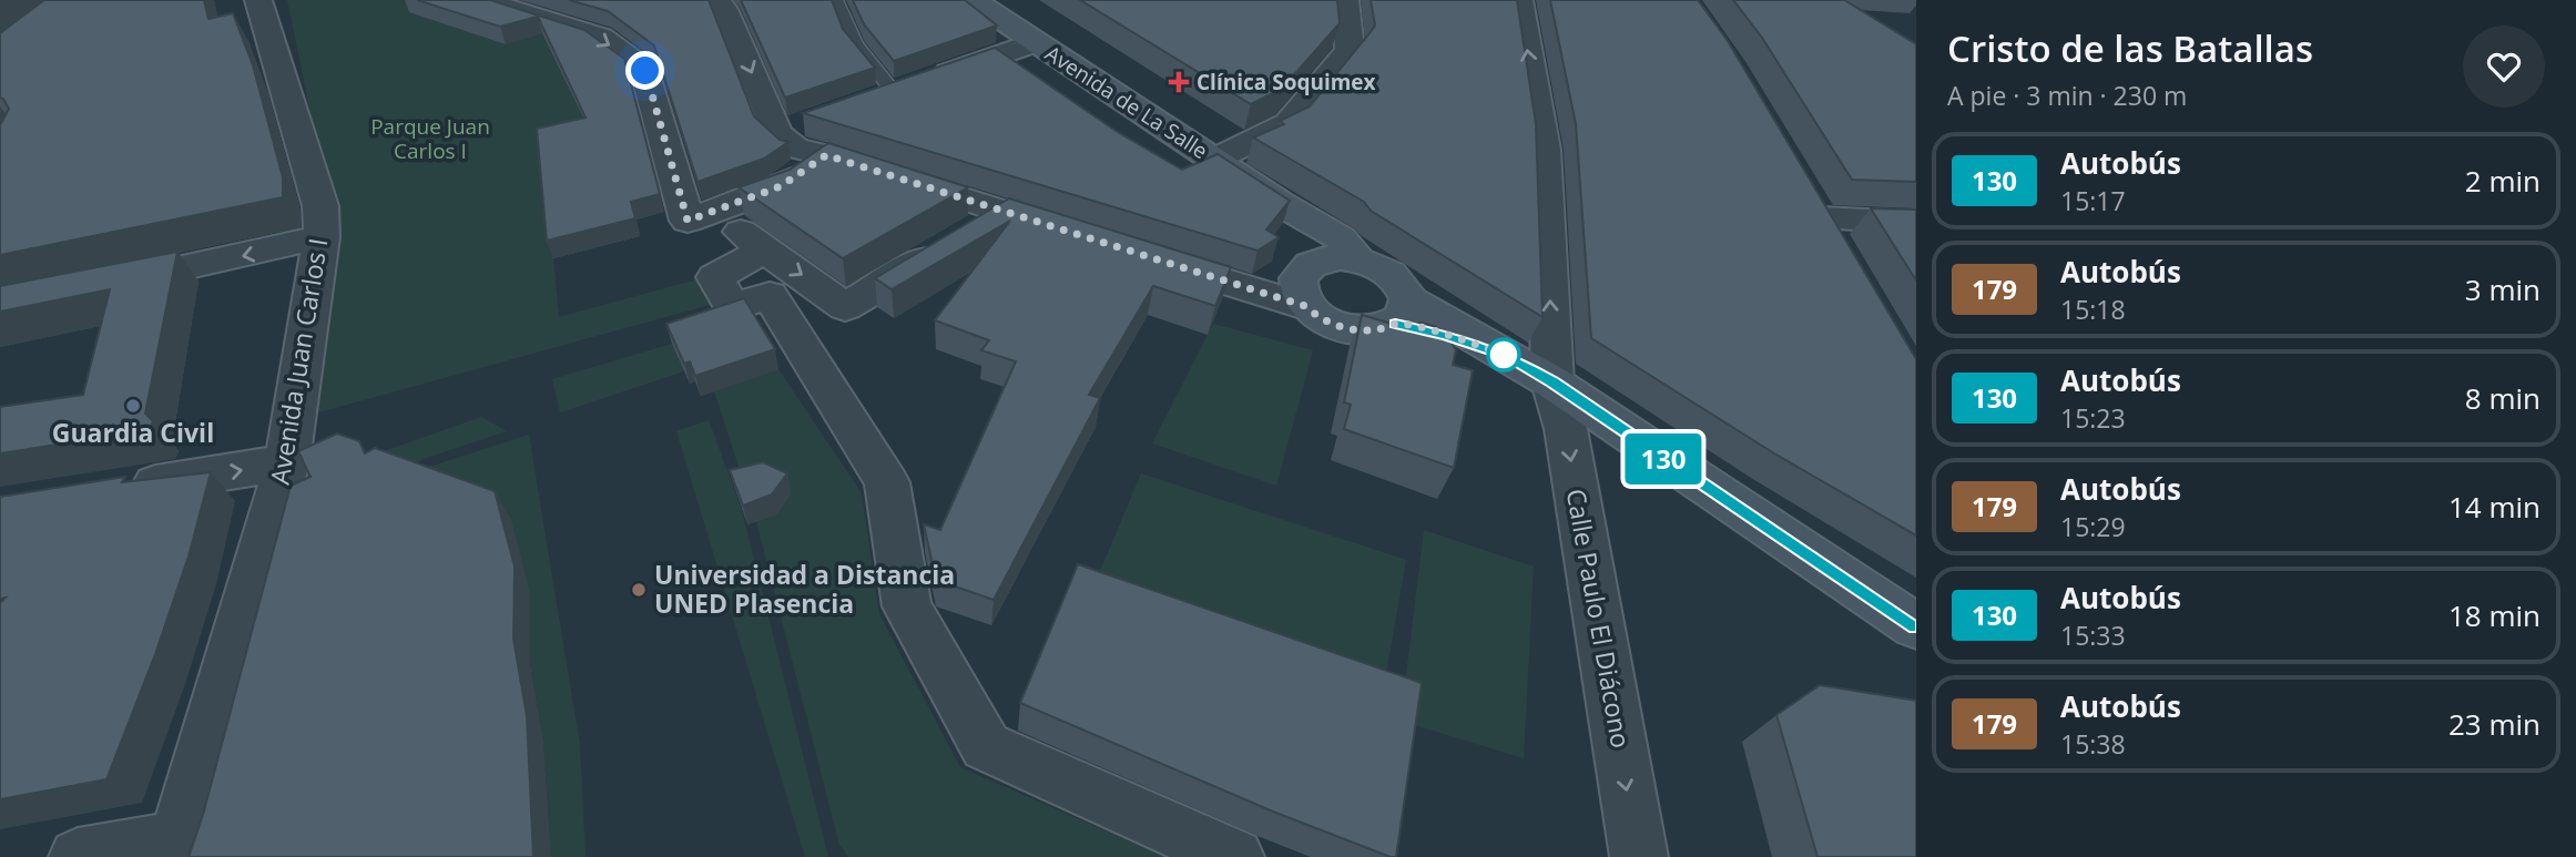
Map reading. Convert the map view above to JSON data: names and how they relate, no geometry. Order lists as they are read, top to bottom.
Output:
{
  "streets": {
    "main road": ["Avenida de La Salle"],
    "street": ["Avenida Juan Carlos I", "Calle Paulo El Diácono"]
  },
  "parks": ["Parque Juan Carlos I"],
  "places": {
    "health": ["Clínica Soquimex"],
    "other": ["Guardia Civil", "Universidad a Distancia UNED Plasencia"]
  },
  "lines": ["bus line 130"],
  "page": {
    "on_map": "130",
    "heading": ["Cristo de las Batallas", "A pie · 3 min · 230 m"],
    "list": [
      {
        "mark": "130",
        "name": "Autobús",
        "note": "15:17",
        "value": "2 min"
      },
      {
        "mark": "179",
        "name": "Autobús",
        "note": "15:18",
        "value": "3 min"
      },
      {
        "mark": "130",
        "name": "Autobús",
        "note": "15:23",
        "value": "8 min"
      },
      {
        "mark": "179",
        "name": "Autobús",
        "note": "15:29",
        "value": "14 min"
      },
      {
        "mark": "130",
        "name": "Autobús",
        "note": "15:33",
        "value": "18 min"
      },
      {
        "mark": "179",
        "name": "Autobús",
        "note": "15:38",
        "value": "23 min"
      }
    ]
  }
}
